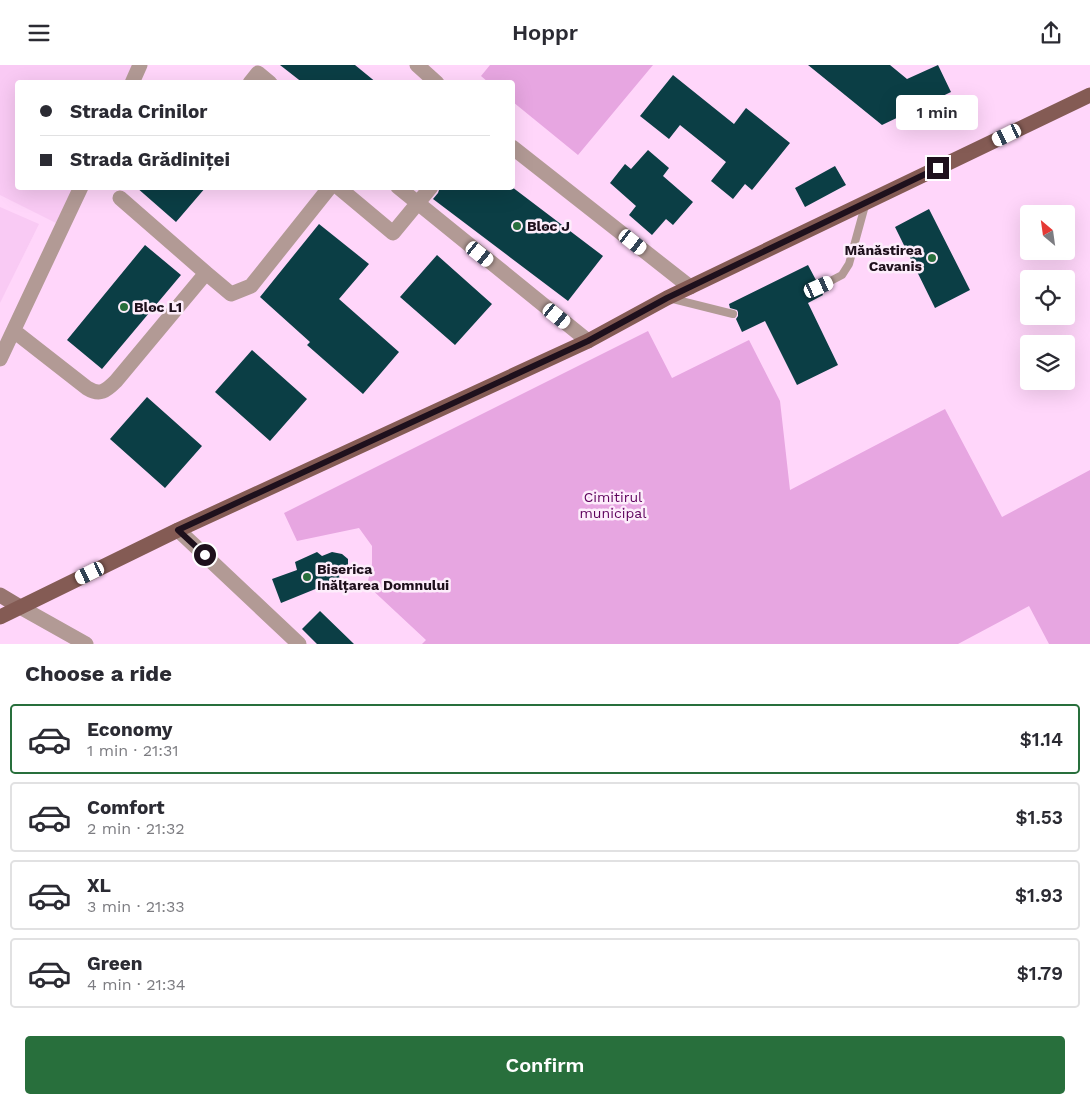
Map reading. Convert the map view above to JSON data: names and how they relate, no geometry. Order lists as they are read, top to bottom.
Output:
{
  "parks": ["Cimitirul municipal"],
  "places": [
    "Bloc J",
    "Mănăstirea Cavanis",
    "Bloc L1",
    "Biserica Inălțarea Domnului"
  ],
  "north": "top left",
  "page": {
    "header": "Hoppr",
    "banner": ["Strada Crinilor", "Strada Grădiniței"],
    "bubble": "1 min",
    "heading": "Choose a ride",
    "list": [
      {
        "name": "Economy",
        "note": "1 min · 21:31",
        "value": "$1.14"
      },
      {
        "name": "Comfort",
        "note": "2 min · 21:32",
        "value": "$1.53"
      },
      {
        "name": "XL",
        "note": "3 min · 21:33",
        "value": "$1.93"
      },
      {
        "name": "Green",
        "note": "4 min · 21:34",
        "value": "$1.79"
      }
    ],
    "buttons": "Confirm"
  }
}
